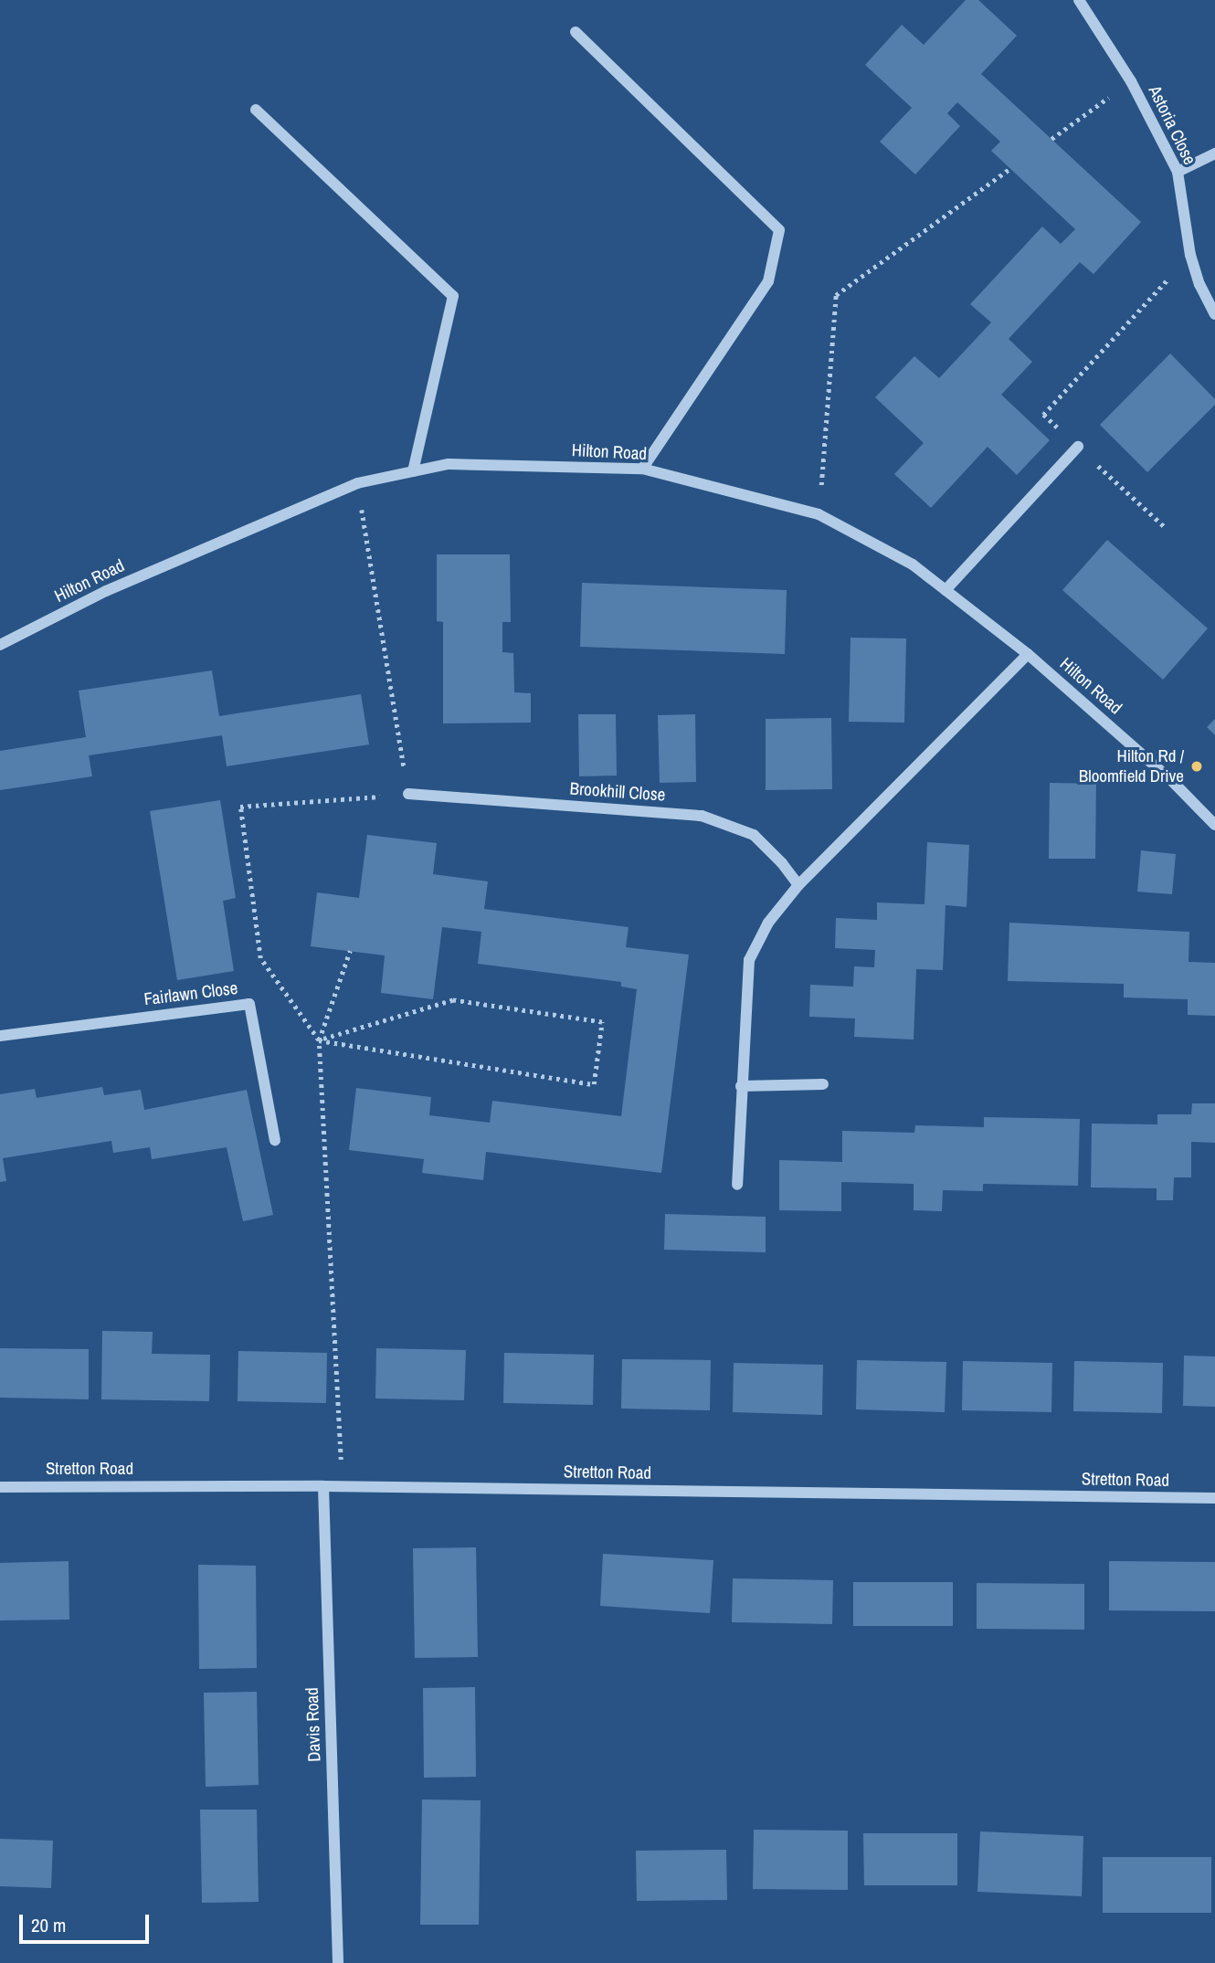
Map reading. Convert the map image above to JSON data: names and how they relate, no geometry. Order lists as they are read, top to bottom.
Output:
{
  "streets": {
    "street": [
      "Astoria Close",
      "Hilton Road",
      "Brookhill Close",
      "Fairlawn Close",
      "Stretton Road",
      "Davis Road"
    ]
  },
  "crossings": [
    ["Stretton Road", "Davis Road"]
  ],
  "places": ["Hilton Rd / Bloomfield Drive"],
  "scale_bar": "20 m"
}
